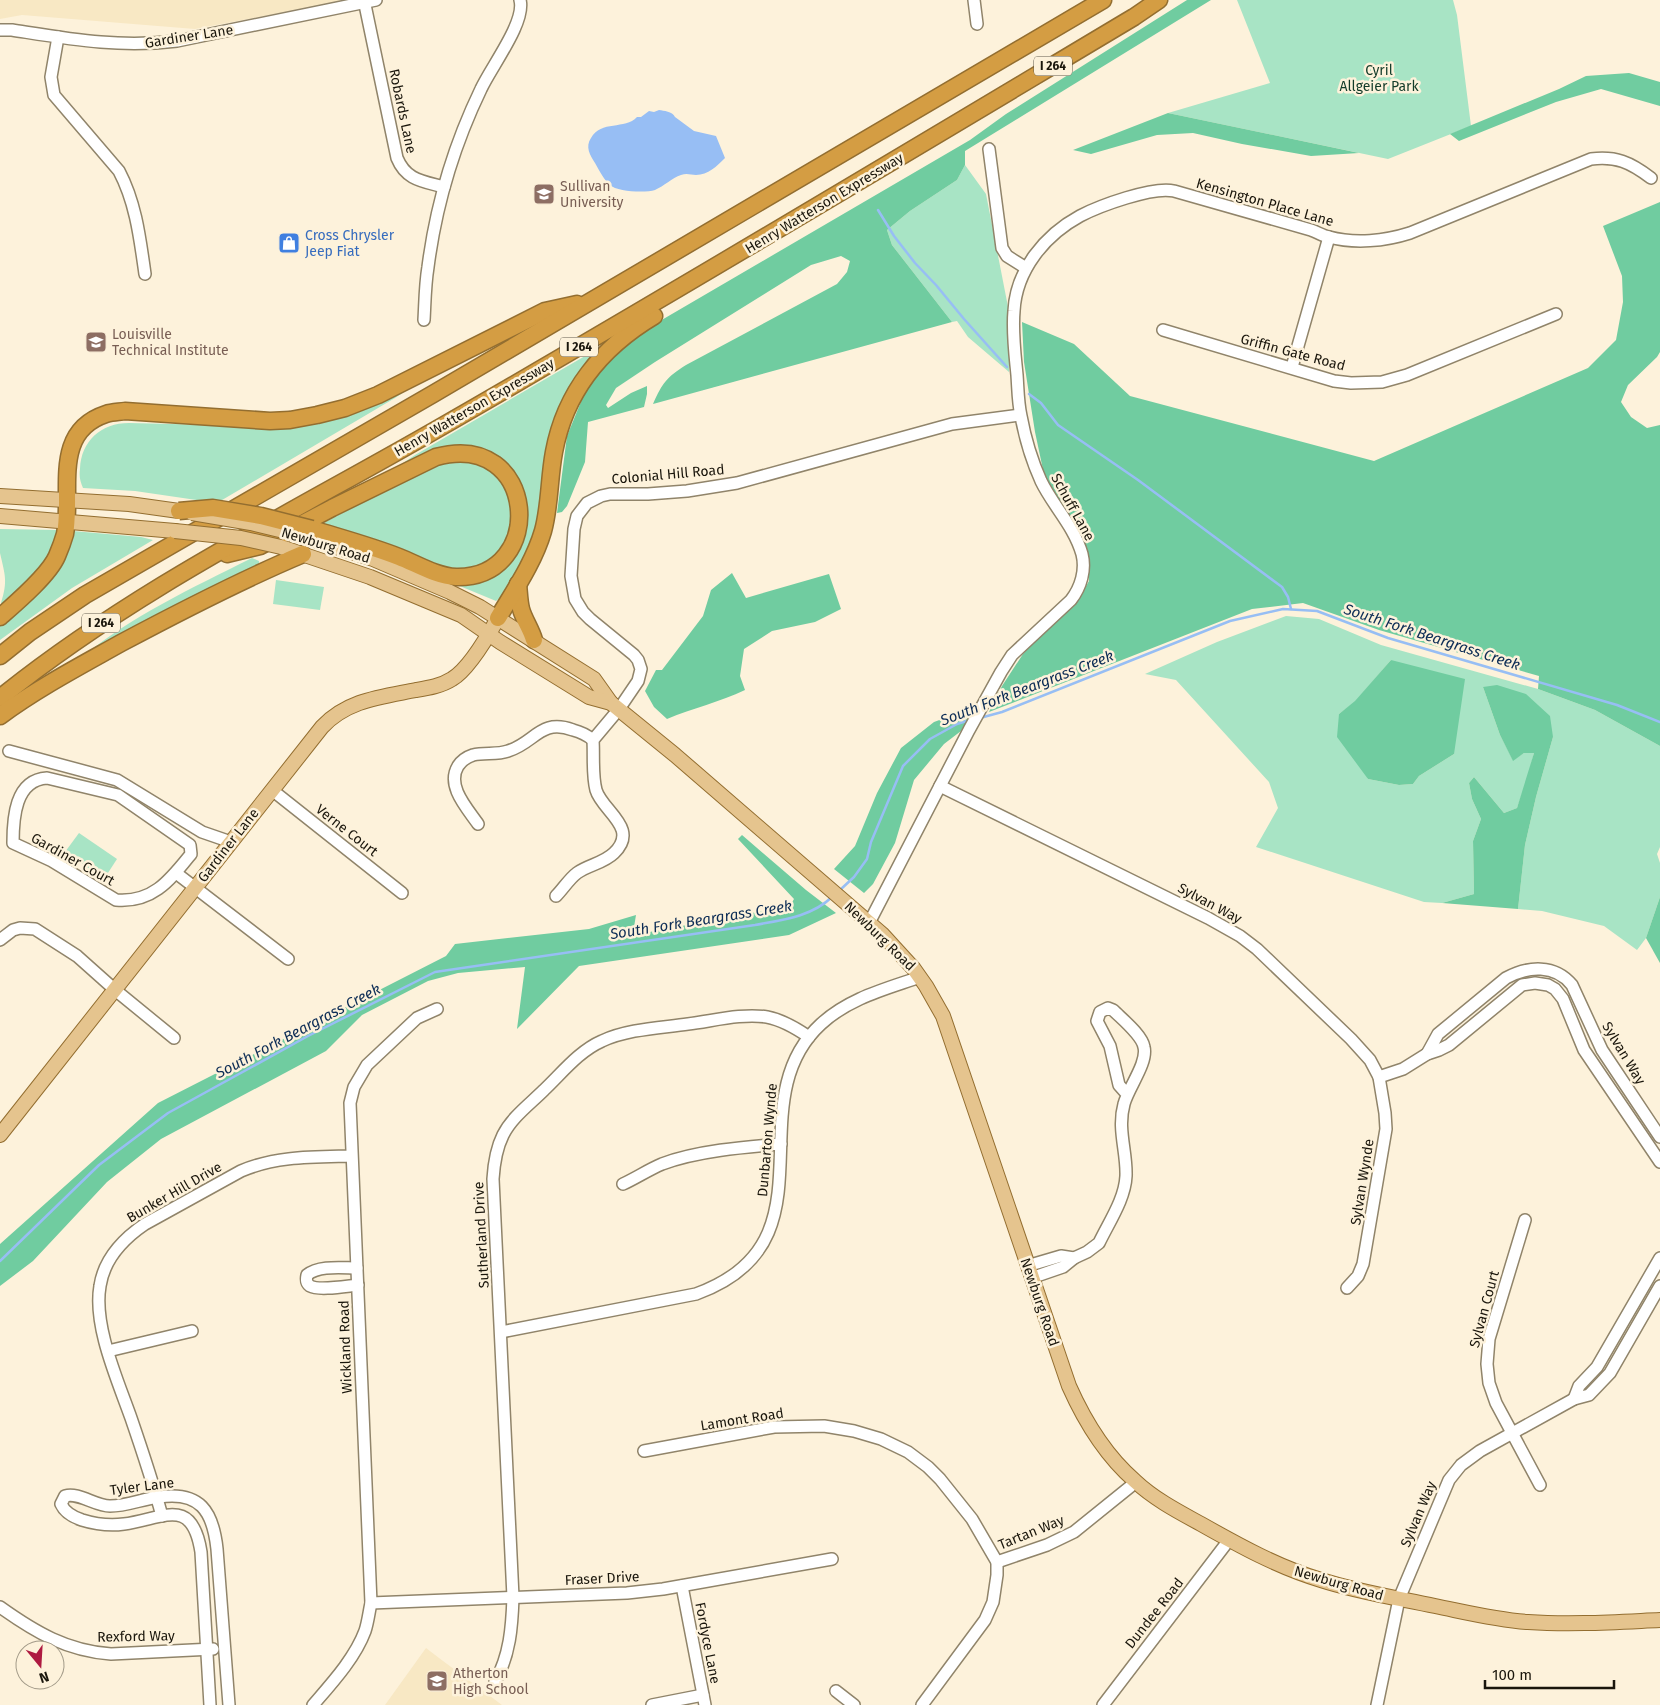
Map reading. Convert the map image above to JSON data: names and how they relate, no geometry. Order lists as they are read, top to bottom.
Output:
{
  "streets": {
    "highway": ["I 264", "Henry Watterson Expressway"],
    "main road": ["Gardiner Lane", "Newburg Road"],
    "street": [
      "Robards Lane",
      "Kensington Place Lane",
      "Griffin Gate Road",
      "Colonial Hill Road",
      "Schuff Lane",
      "Verne Court",
      "Gardiner Court",
      "Sylvan Way",
      "Dunbarton Wynde",
      "Sylvan Wynde",
      "Bunker Hill Drive",
      "Sutherland Drive",
      "Sylvan Court",
      "Wickland Road",
      "Lamont Road",
      "Tyler Lane",
      "Tartan Way",
      "Fraser Drive",
      "Dundee Road",
      "Rexford Way",
      "Fordyce Lane"
    ]
  },
  "crossings": [
    ["Gardiner Lane", "Robards Lane"],
    ["Gardiner Lane", "Newburg Road"],
    ["Gardiner Lane", "Verne Court"],
    ["Kensington Place Lane", "Schuff Lane"],
    ["Colonial Hill Road", "Schuff Lane"],
    ["Colonial Hill Road", "Newburg Road"],
    ["Schuff Lane", "Newburg Road"],
    ["Schuff Lane", "Sylvan Way"],
    ["Newburg Road", "Sylvan Way"],
    ["Newburg Road", "Dunbarton Wynde"],
    ["Newburg Road", "Tartan Way"],
    ["Newburg Road", "Dundee Road"],
    ["Sylvan Way", "Sylvan Wynde"],
    ["Sylvan Way", "Sylvan Court"],
    ["Dunbarton Wynde", "Sutherland Drive"],
    ["Bunker Hill Drive", "Wickland Road"],
    ["Bunker Hill Drive", "Tyler Lane"],
    ["Sutherland Drive", "Fraser Drive"],
    ["Wickland Road", "Fraser Drive"],
    ["Lamont Road", "Tartan Way"],
    ["Tyler Lane", "Rexford Way"],
    ["Fraser Drive", "Fordyce Lane"]
  ],
  "water": ["South Fork Beargrass Creek"],
  "parks": ["Cyril Allgeier Park"],
  "places": {
    "school or university": ["Sullivan University", "Louisville Technical Institute", "Atherton High School"],
    "shop": ["Cross Chrysler Jeep Fiat"]
  },
  "scale_bar": "100 m",
  "north": "bottom"
}
